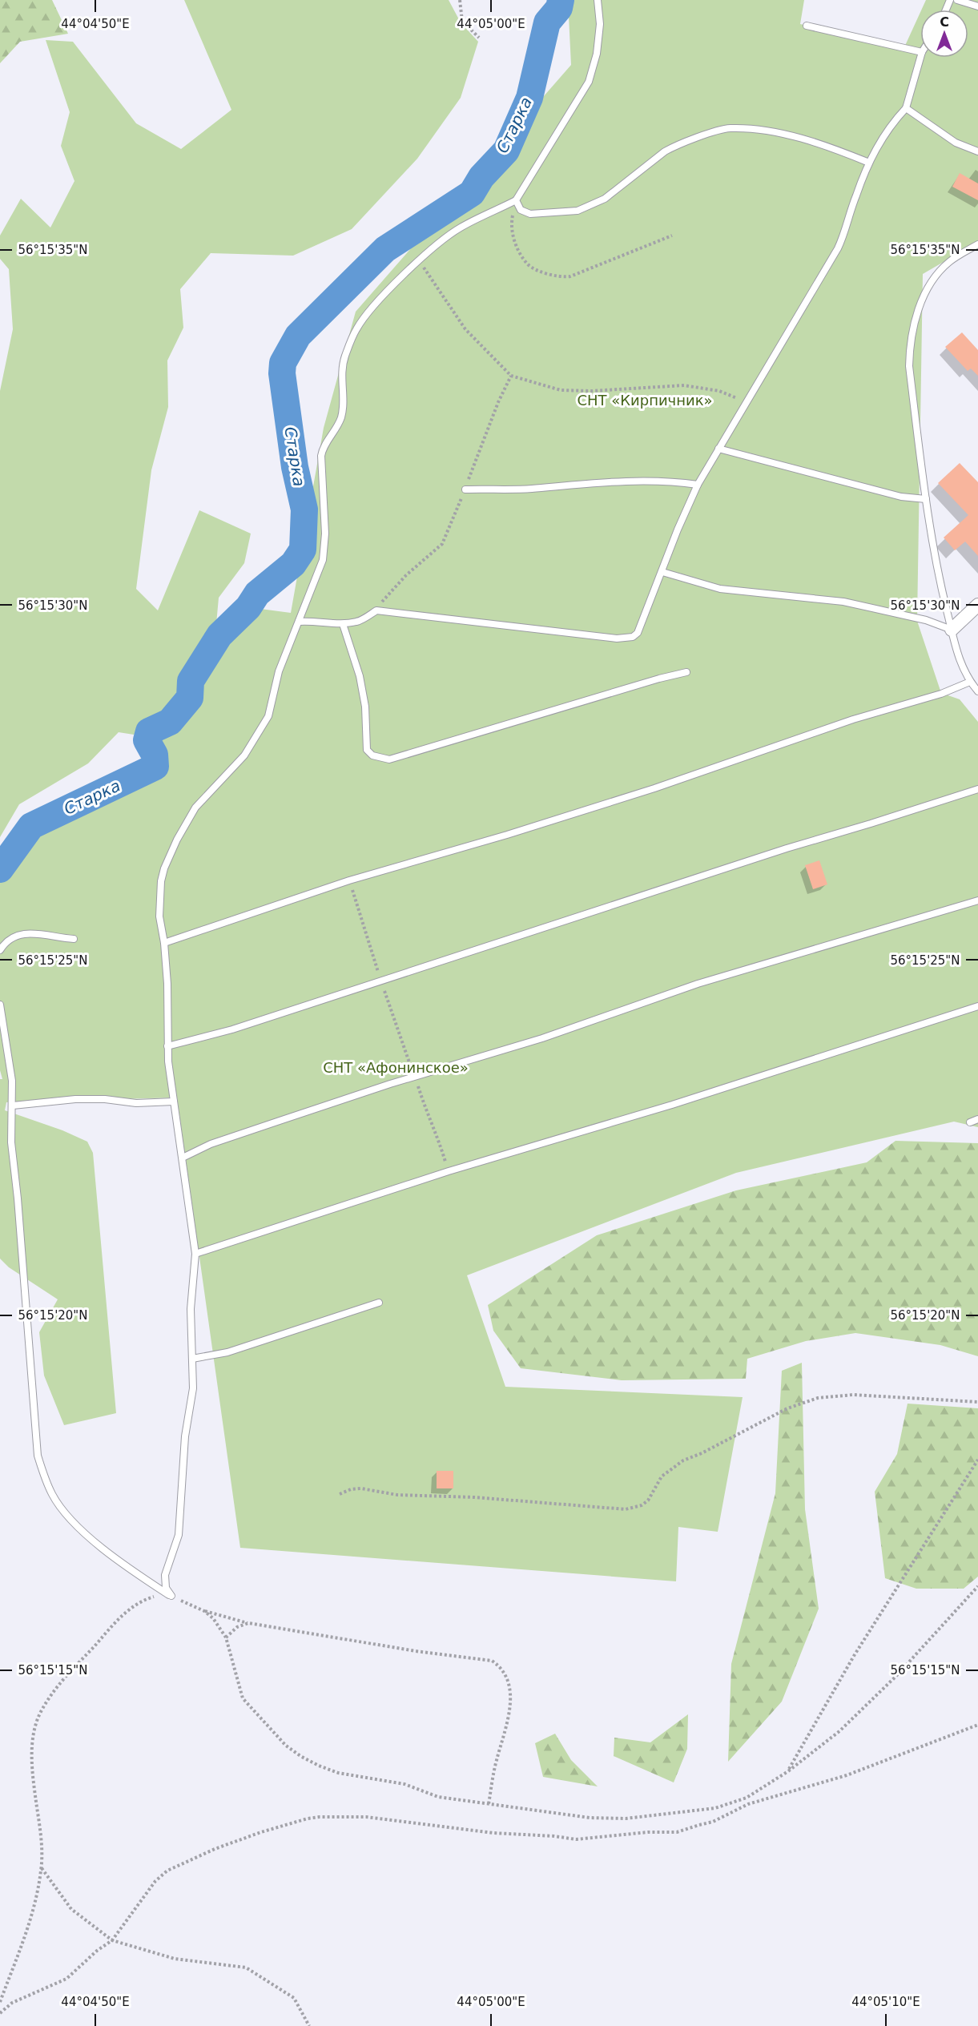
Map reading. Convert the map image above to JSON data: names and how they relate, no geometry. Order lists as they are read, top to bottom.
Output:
{
  "water": ["Старка"],
  "parks": ["СНТ «Кирпичник»", "СНТ «Афонинское»"],
  "north": "top",
  "coordinates": [
    "44°04'50\"E",
    "44°05'00\"E",
    "56°15'35\"N",
    "56°15'30\"N",
    "56°15'25\"N",
    "56°15'20\"N",
    "56°15'15\"N",
    "44°05'10\"E"
  ]
}
